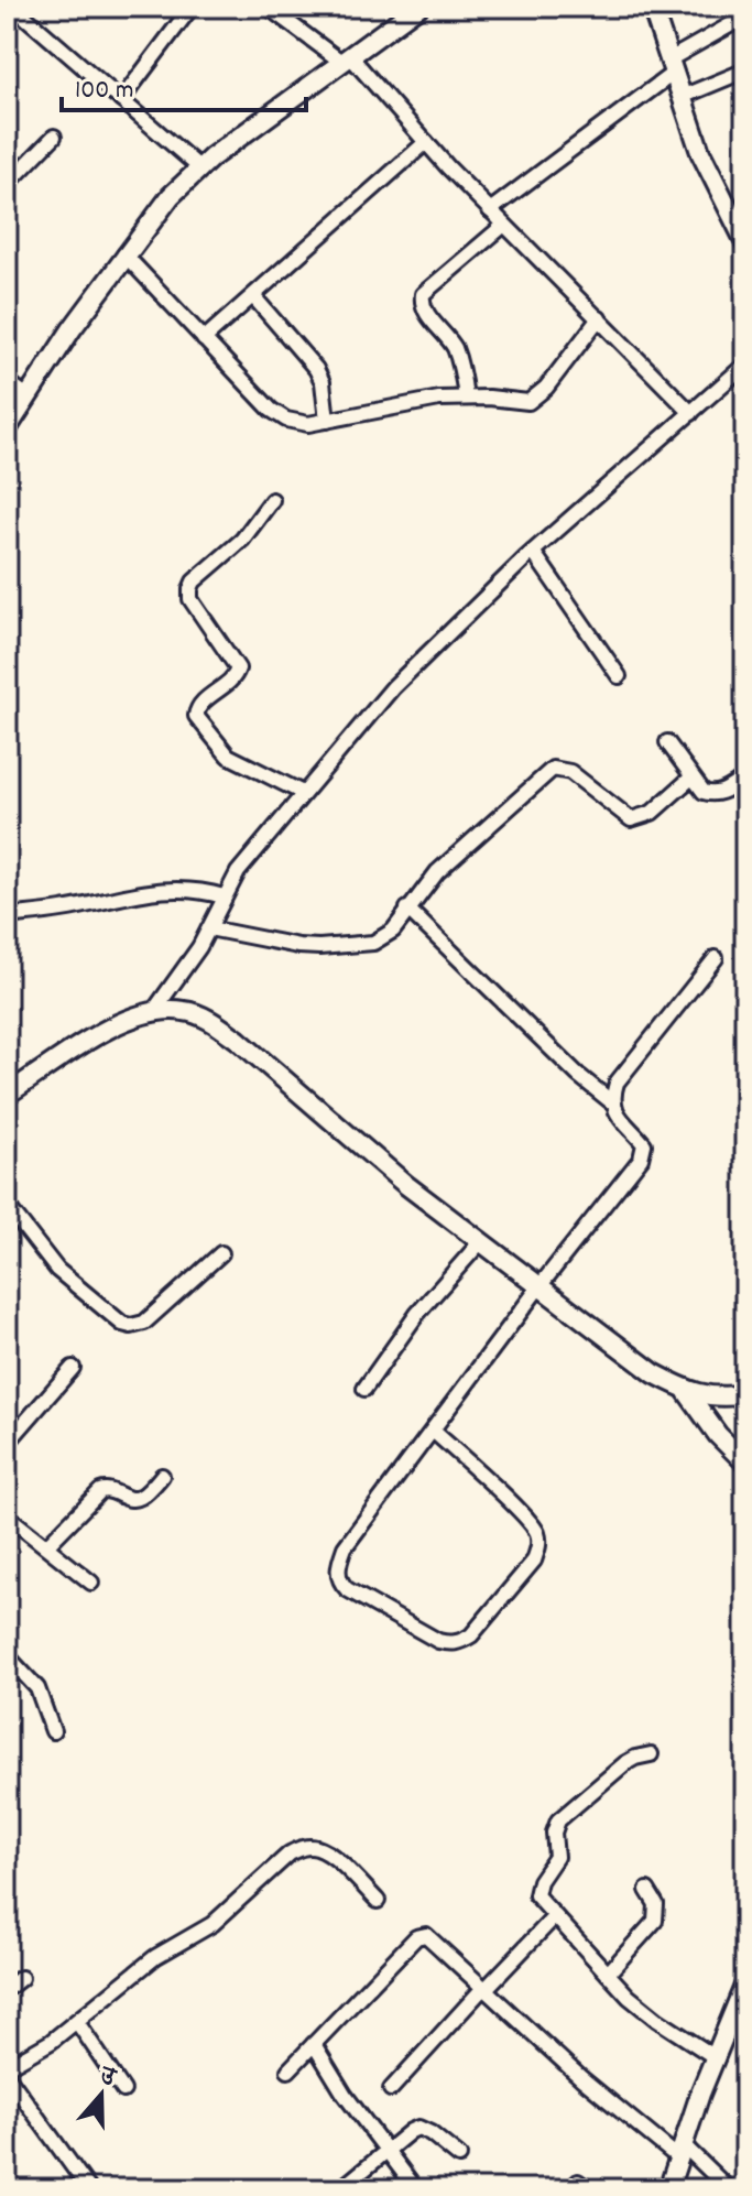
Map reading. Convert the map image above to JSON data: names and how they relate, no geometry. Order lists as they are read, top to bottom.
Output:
{
  "scale_bar": "100 m",
  "north": "top"
}
